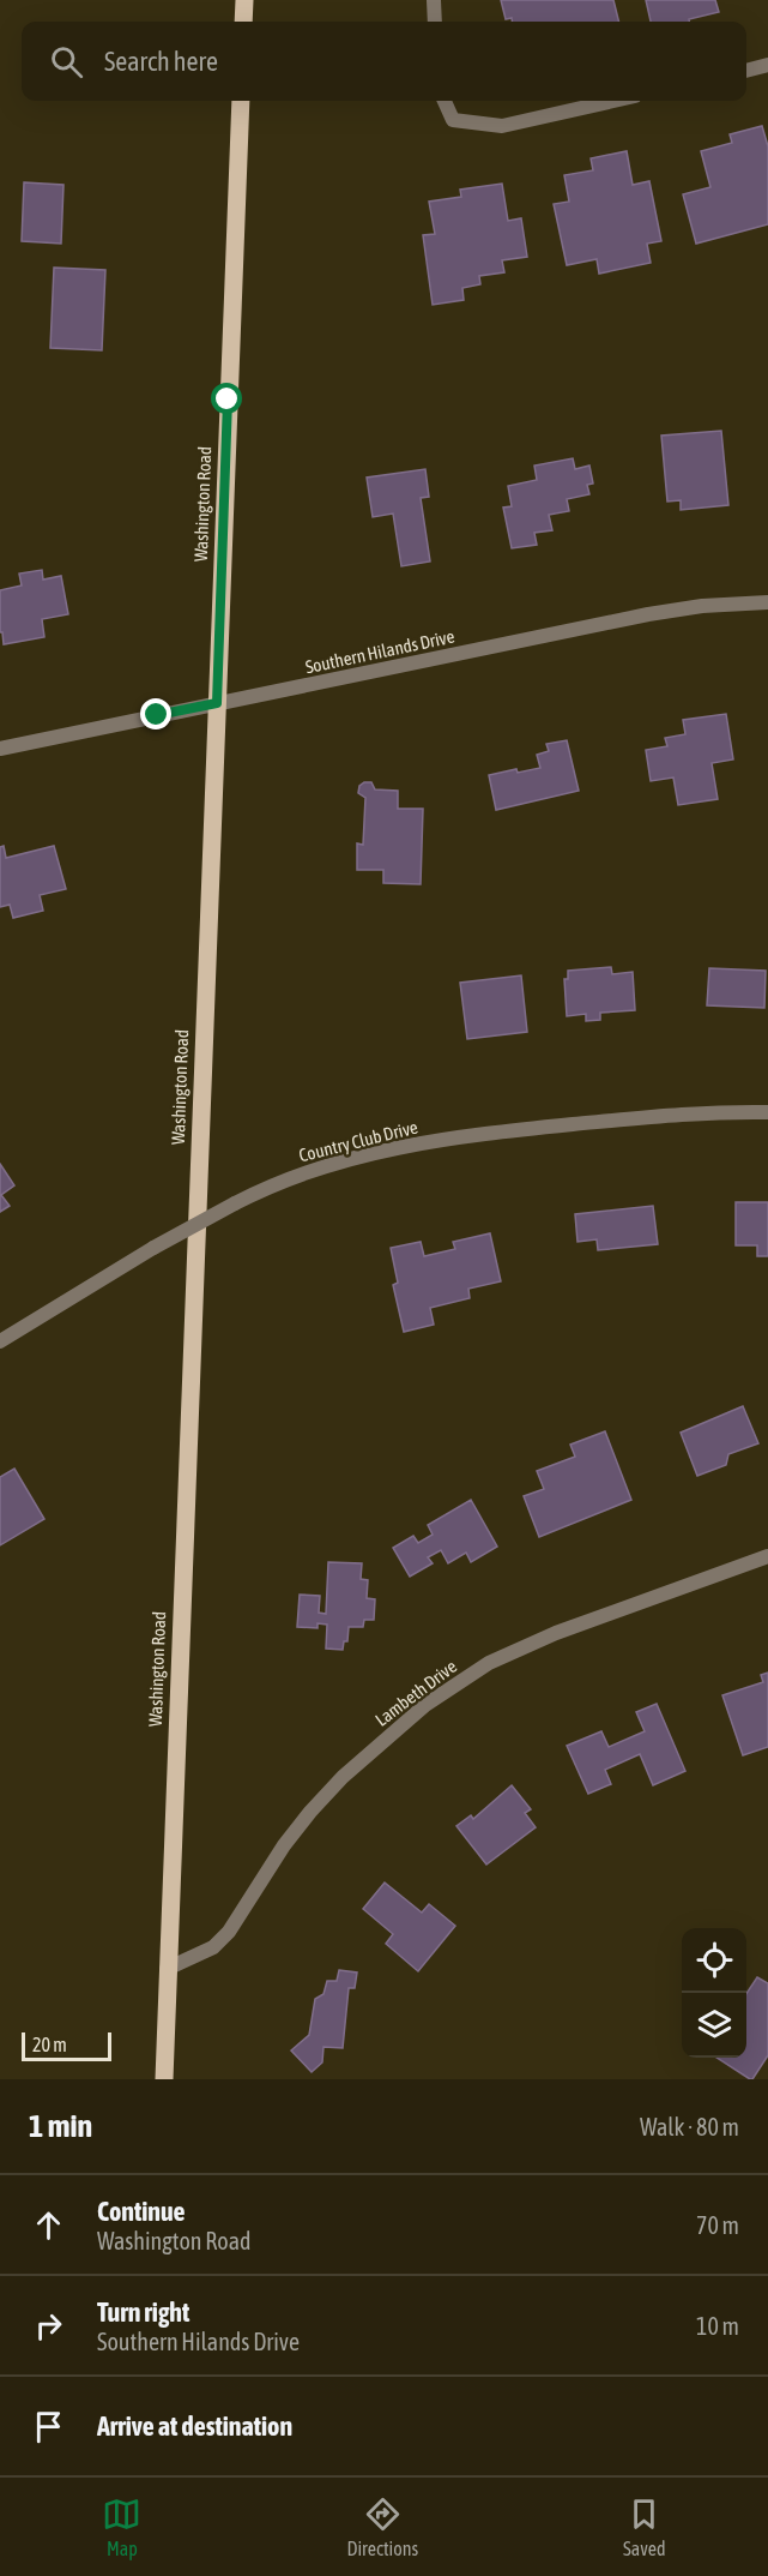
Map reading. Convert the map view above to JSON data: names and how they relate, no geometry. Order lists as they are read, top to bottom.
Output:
{
  "streets": {
    "main road": ["Washington Road"],
    "street": ["Southern Hilands Drive", "Country Club Drive", "Lambeth Drive"]
  },
  "crossings": [
    ["Washington Road", "Southern Hilands Drive"],
    ["Washington Road", "Lambeth Drive"]
  ],
  "scale_bar": "20 m",
  "page": {
    "search": "Search here",
    "scale": "20 m",
    "heading": ["1 min", "Walk · 80 m"],
    "list": [
      ["Continue", "Washington Road", "70 m"],
      ["Turn right", "Southern Hilands Drive", "10 m"],
      "Arrive at destination"
    ],
    "nav": ["Map", "Directions", "Saved"]
  }
}
